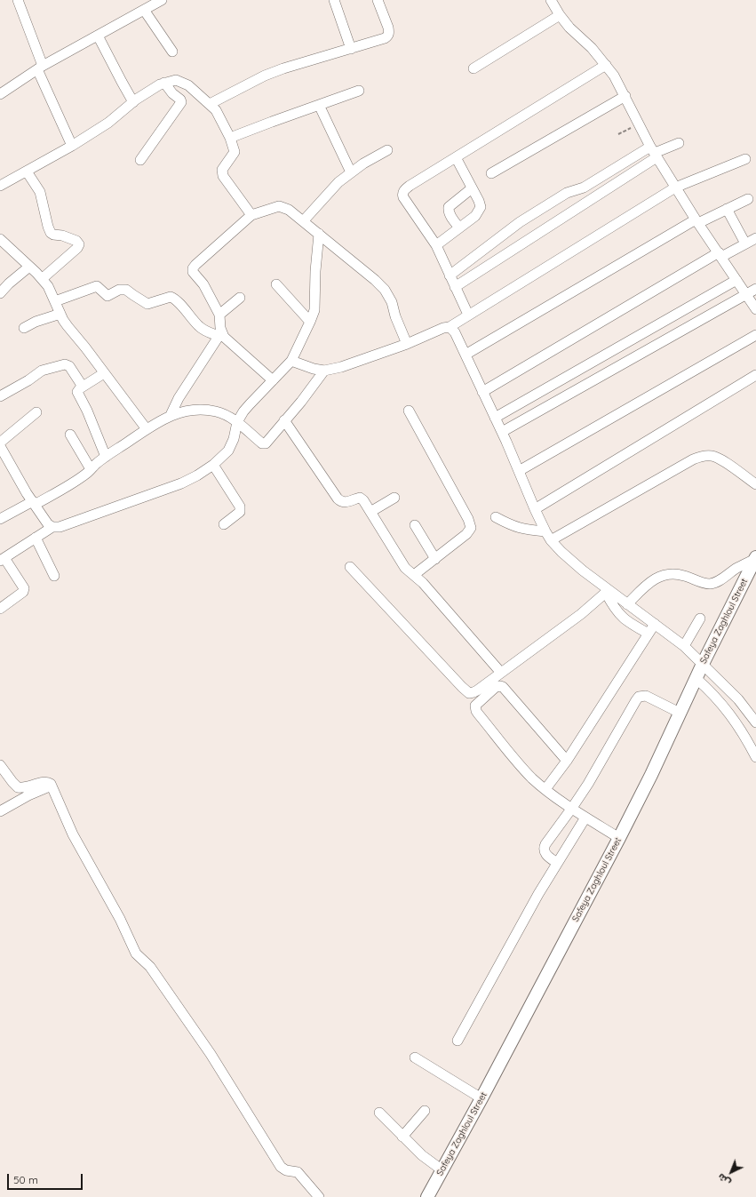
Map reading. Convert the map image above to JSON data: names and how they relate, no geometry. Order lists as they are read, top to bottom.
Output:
{
  "streets": {
    "street": ["Safeya Zaghloul Street"]
  },
  "scale_bar": "50 m",
  "north": "bottom left"
}
